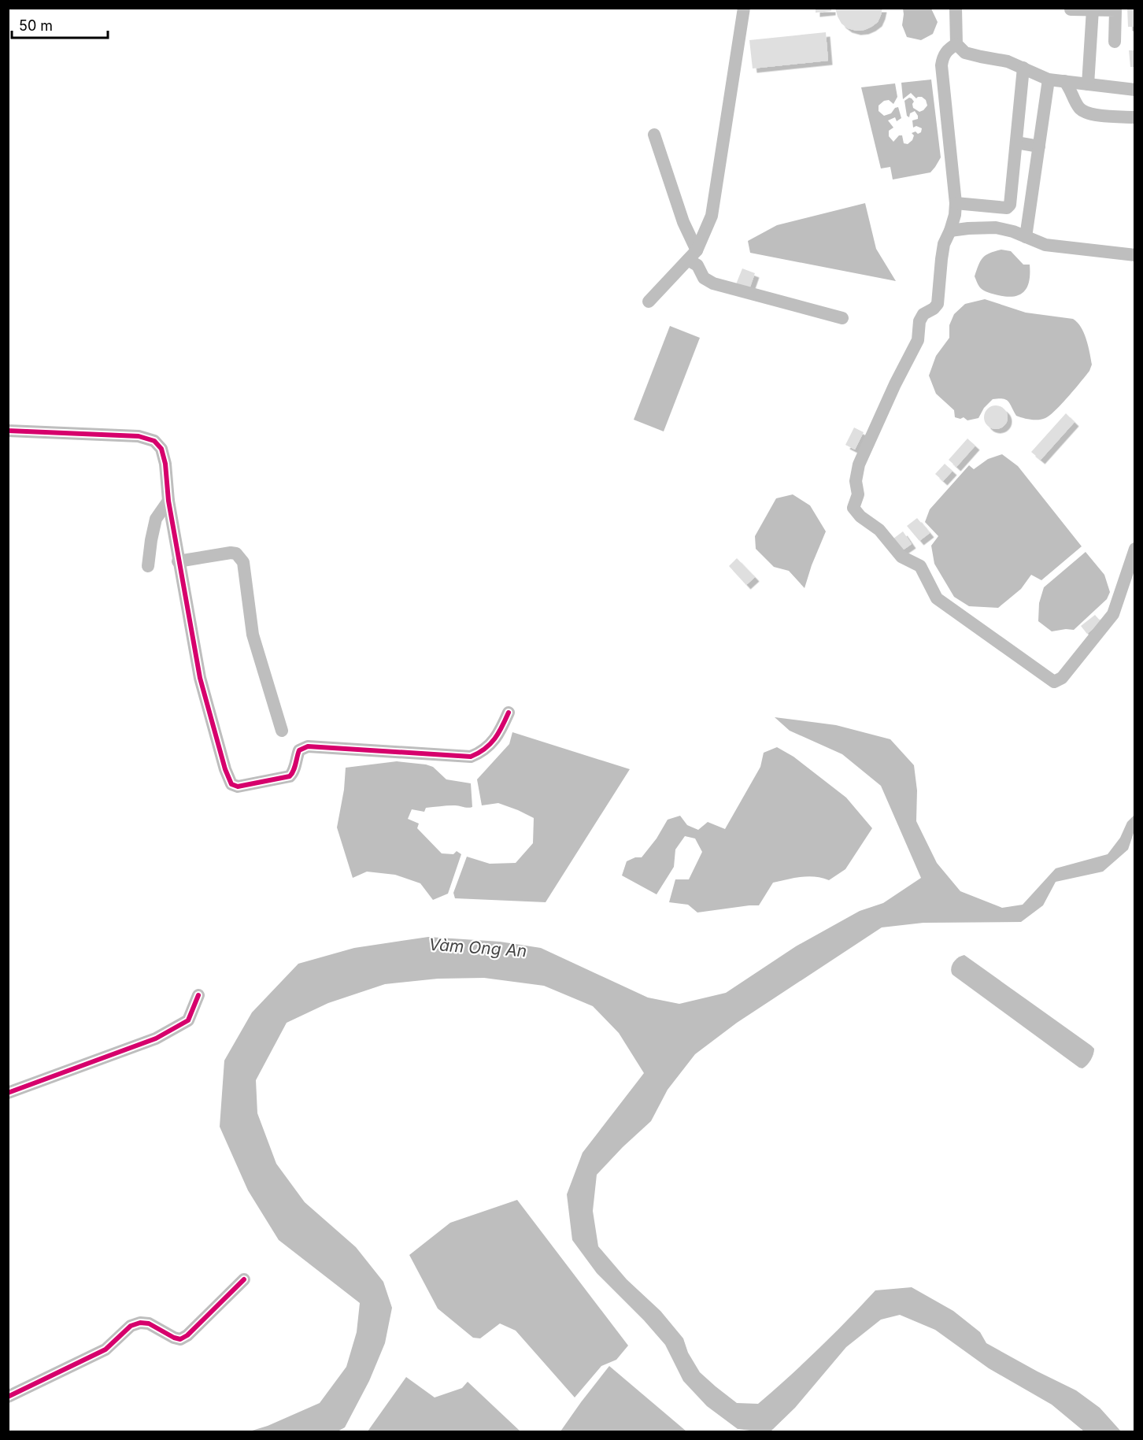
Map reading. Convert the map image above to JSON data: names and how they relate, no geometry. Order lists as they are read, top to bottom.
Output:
{
  "water": ["Vàm Ong An"],
  "scale_bar": "50 m"
}
